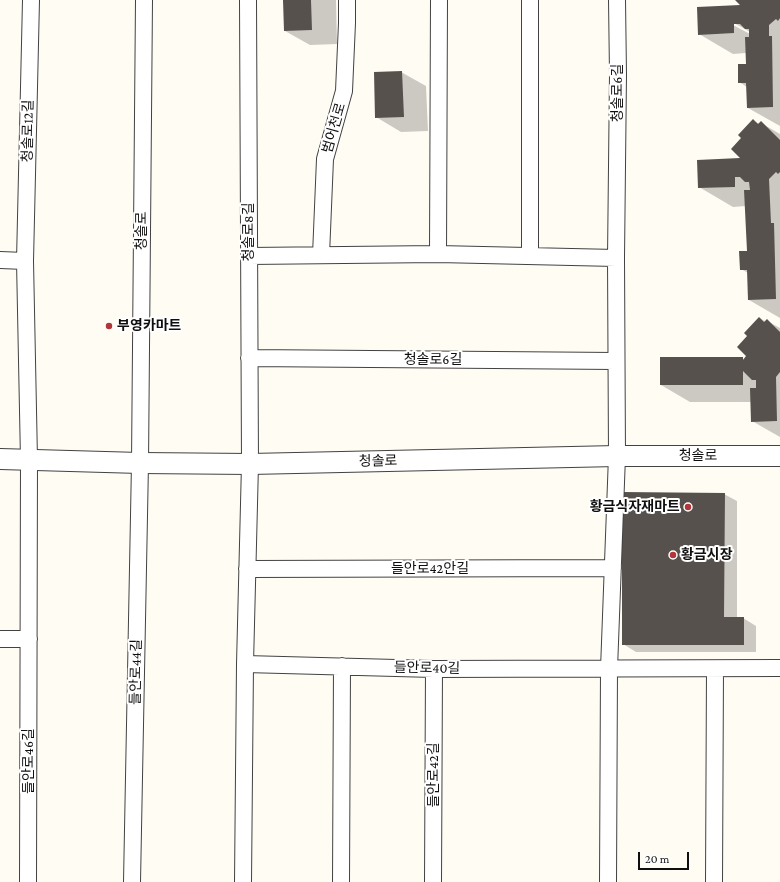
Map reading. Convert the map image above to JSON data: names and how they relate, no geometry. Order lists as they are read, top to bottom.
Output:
{
  "streets": {
    "street": [
      "청솔로6길",
      "범어천로",
      "청솔로12길",
      "청솔로",
      "청솔로8길",
      "들안로42안길",
      "들안로40길",
      "들안로44길",
      "들안로46길",
      "들안로42길"
    ]
  },
  "crossings": [
    ["청솔로6길", "청솔로"],
    ["청솔로6길", "청솔로8길"],
    ["청솔로12길", "청솔로"],
    ["청솔로12길", "들안로46길"],
    ["청솔로", "청솔로8길"],
    ["청솔로", "들안로44길"],
    ["청솔로", "들안로46길"],
    ["들안로40길", "들안로42길"]
  ],
  "places": ["부영카마트", "황금식자재마트", "황금시장"],
  "scale_bar": "20 m"
}
